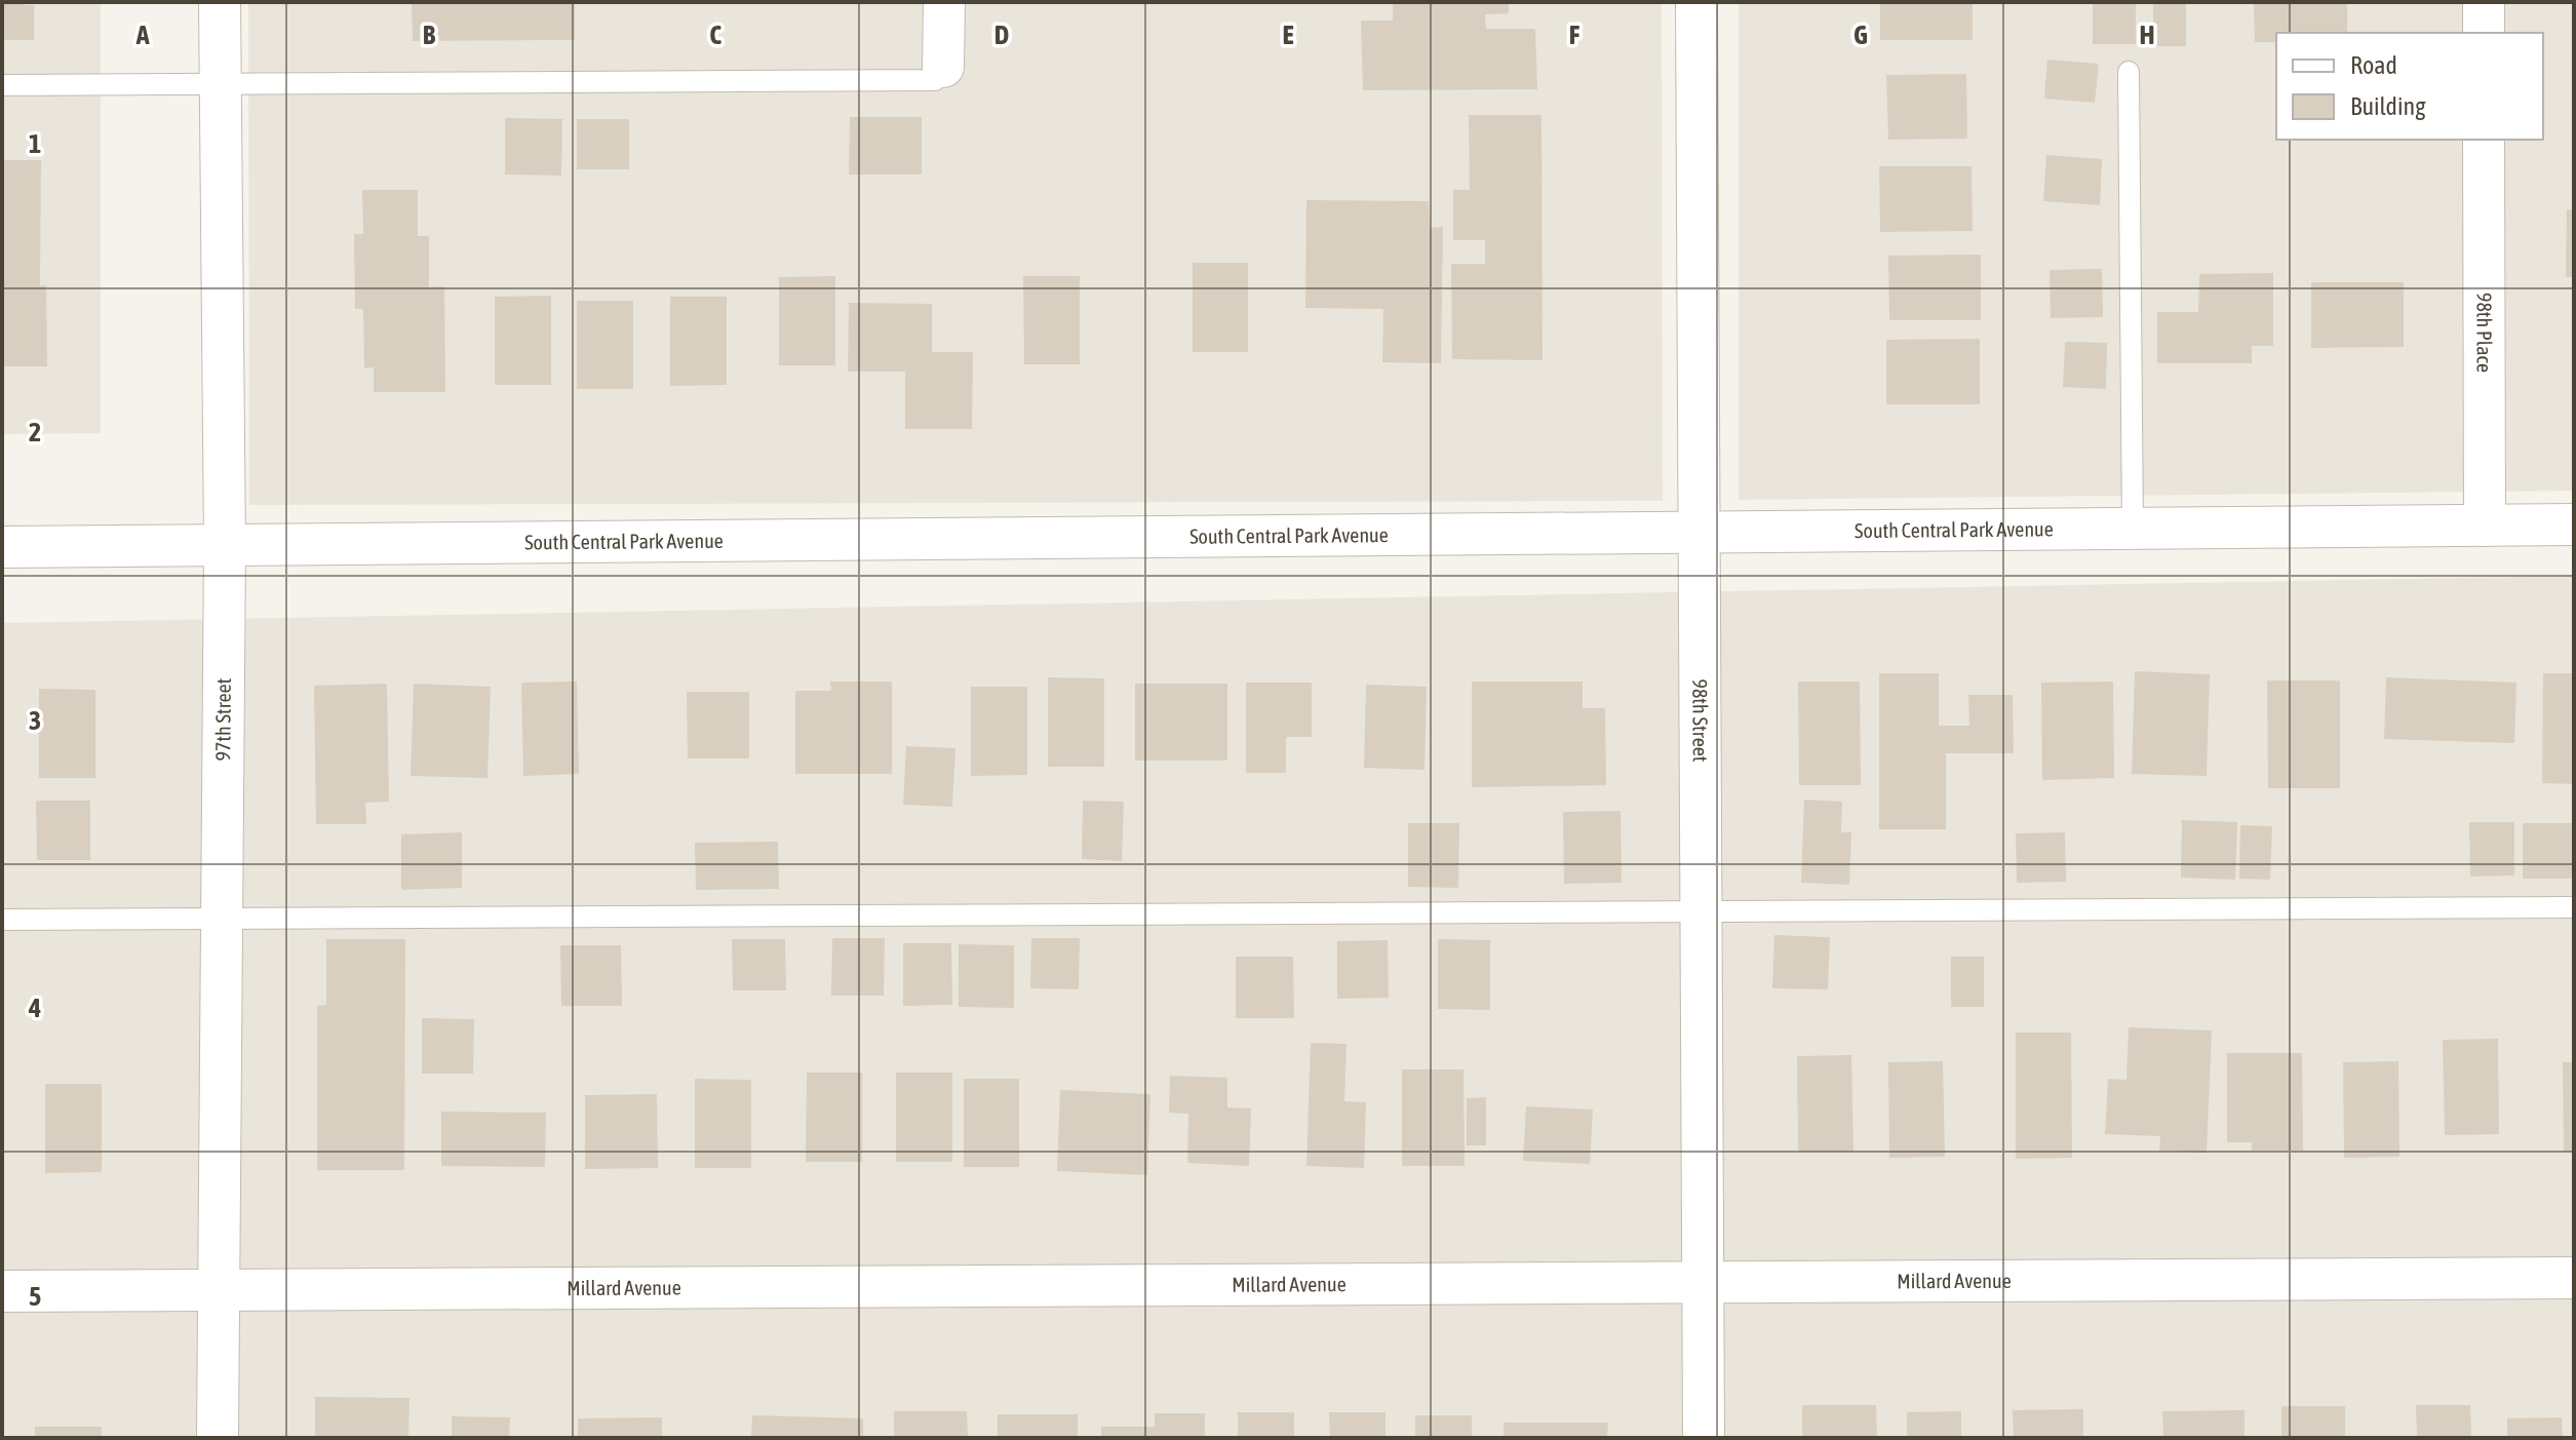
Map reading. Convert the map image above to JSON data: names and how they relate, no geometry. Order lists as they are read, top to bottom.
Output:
{
  "streets": {
    "street": [
      "98th Place",
      "South Central Park Avenue",
      "97th Street",
      "98th Street",
      "Millard Avenue"
    ]
  },
  "crossings": [
    ["98th Place", "South Central Park Avenue"],
    ["South Central Park Avenue", "97th Street"],
    ["South Central Park Avenue", "98th Street"],
    ["97th Street", "Millard Avenue"],
    ["98th Street", "Millard Avenue"]
  ],
  "legend": ["Road", "Building"],
  "grid": {
    "columns": [
      "A",
      "B",
      "C",
      "D",
      "E",
      "F",
      "G",
      "H"
    ],
    "rows": [
      "1",
      "2",
      "3",
      "4",
      "5"
    ]
  }
}
